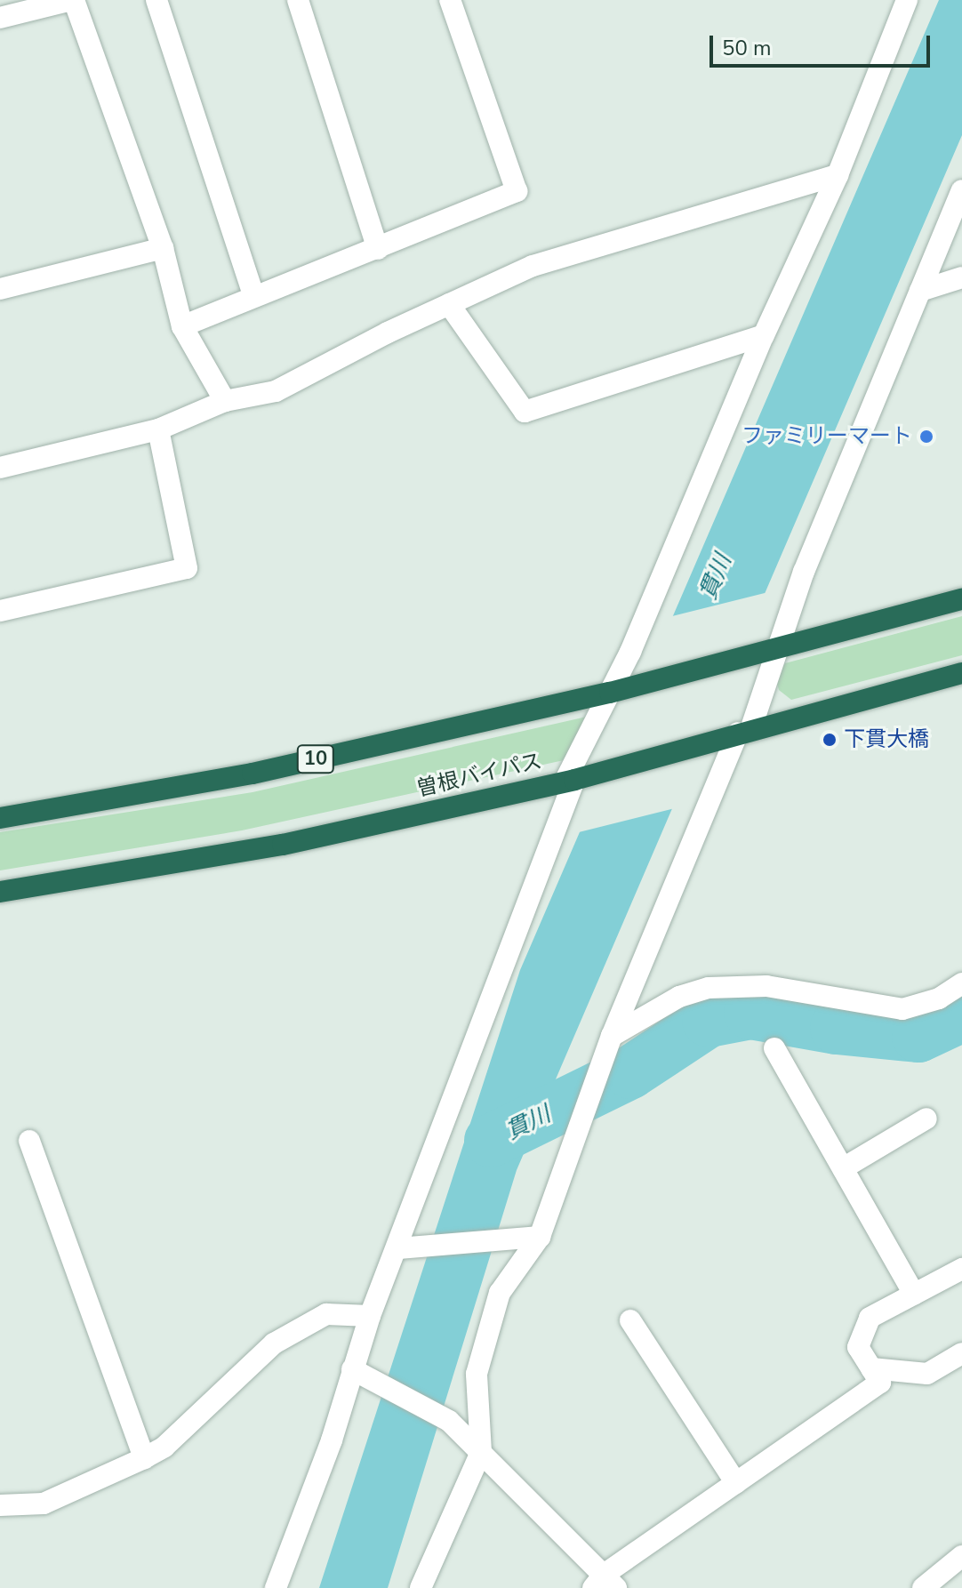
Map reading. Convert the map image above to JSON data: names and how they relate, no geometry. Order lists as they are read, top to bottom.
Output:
{
  "streets": {
    "highway": ["10", "曽根バイパス"]
  },
  "water": ["貫川"],
  "places": ["ファミリーマート", "下貫大橋"],
  "scale_bar": "50 m"
}
